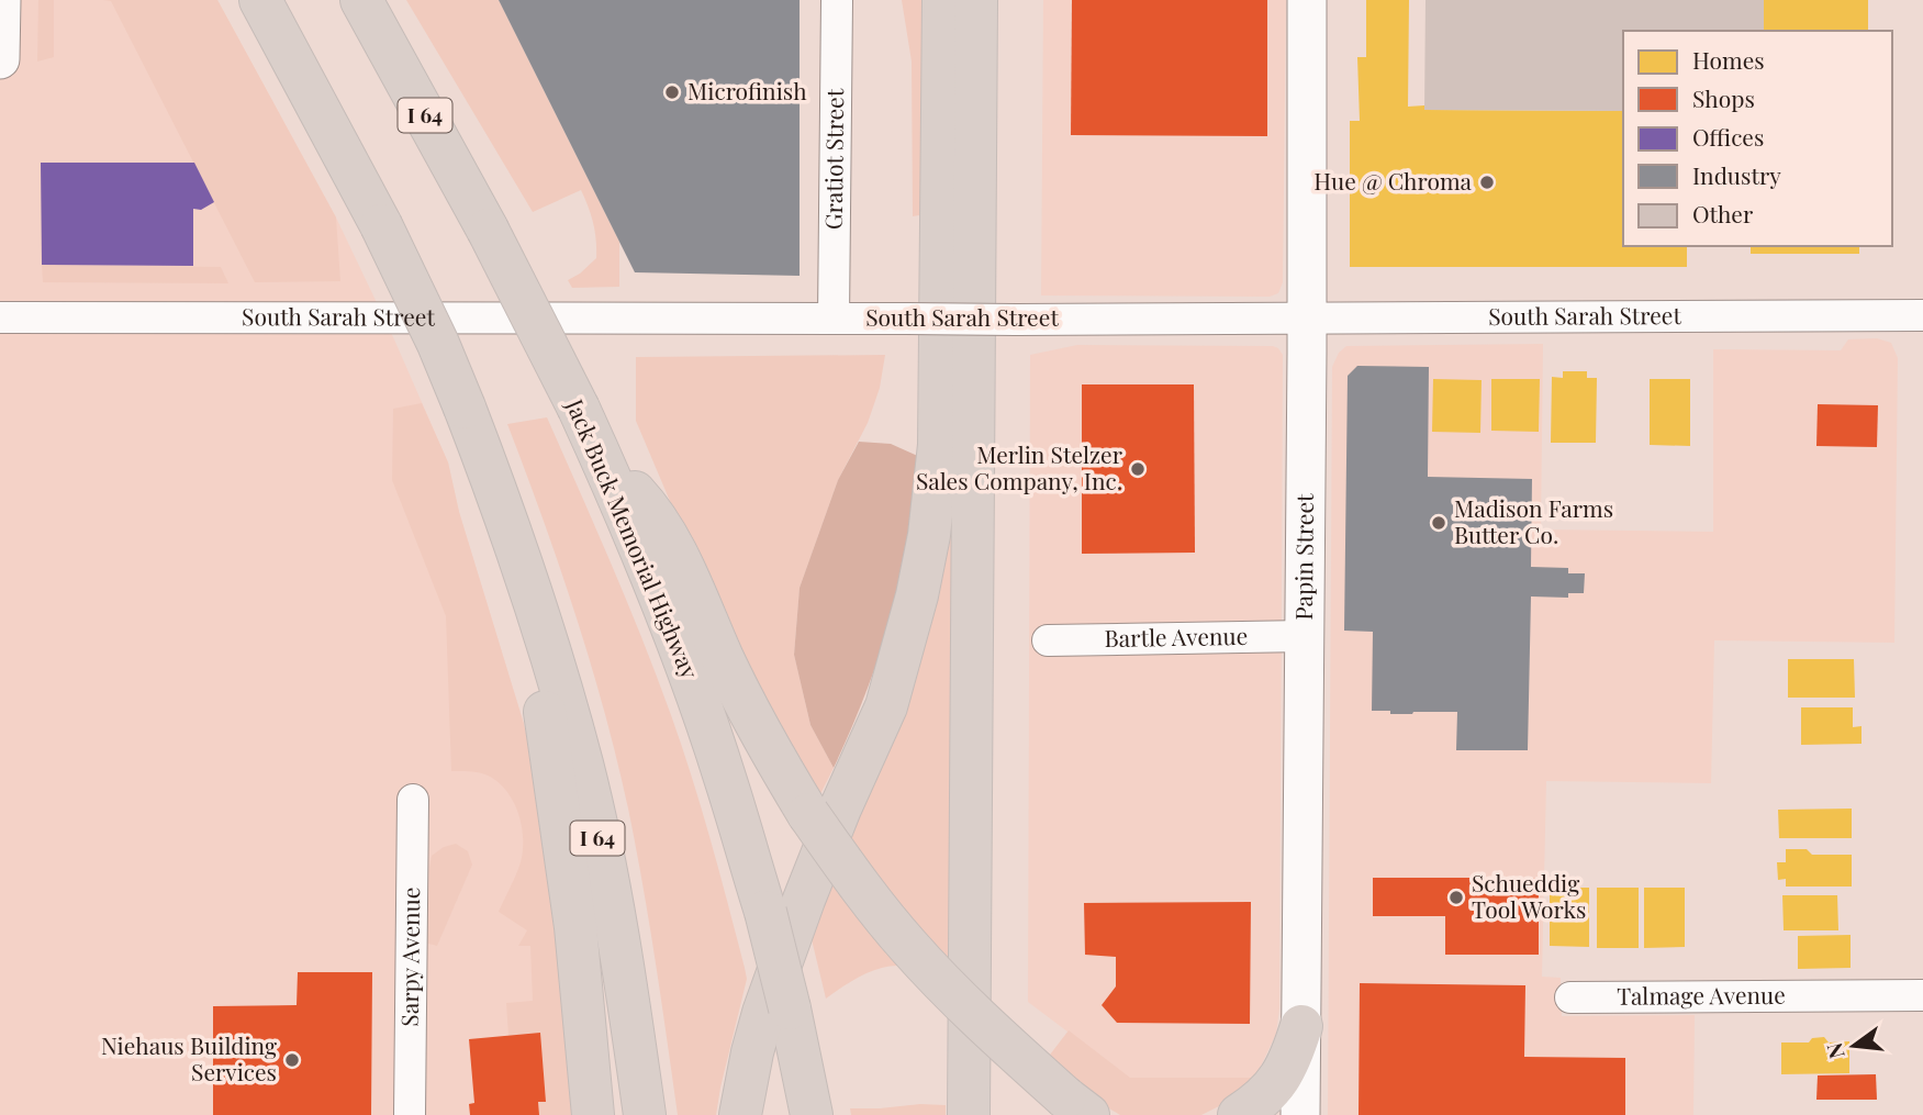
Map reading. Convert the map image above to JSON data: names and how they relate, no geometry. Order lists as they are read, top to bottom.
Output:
{
  "streets": {
    "highway": ["I 64", "Jack Buck Memorial Highway"],
    "street": [
      "Gratiot Street",
      "South Sarah Street",
      "Papin Street",
      "Bartle Avenue",
      "Sarpy Avenue",
      "Talmage Avenue"
    ]
  },
  "crossings": [
    ["Gratiot Street", "South Sarah Street"],
    ["South Sarah Street", "Papin Street"],
    ["Papin Street", "Bartle Avenue"]
  ],
  "places": [
    "Microfinish",
    "Hue @ Chroma",
    "Merlin Stelzer Sales Company, Inc.",
    "Madison Farms Butter Co.",
    "Schueddig Tool Works",
    "Niehaus Building Services"
  ],
  "legend": [
    "Homes",
    "Shops",
    "Offices",
    "Industry",
    "Other"
  ],
  "north": "left"
}
